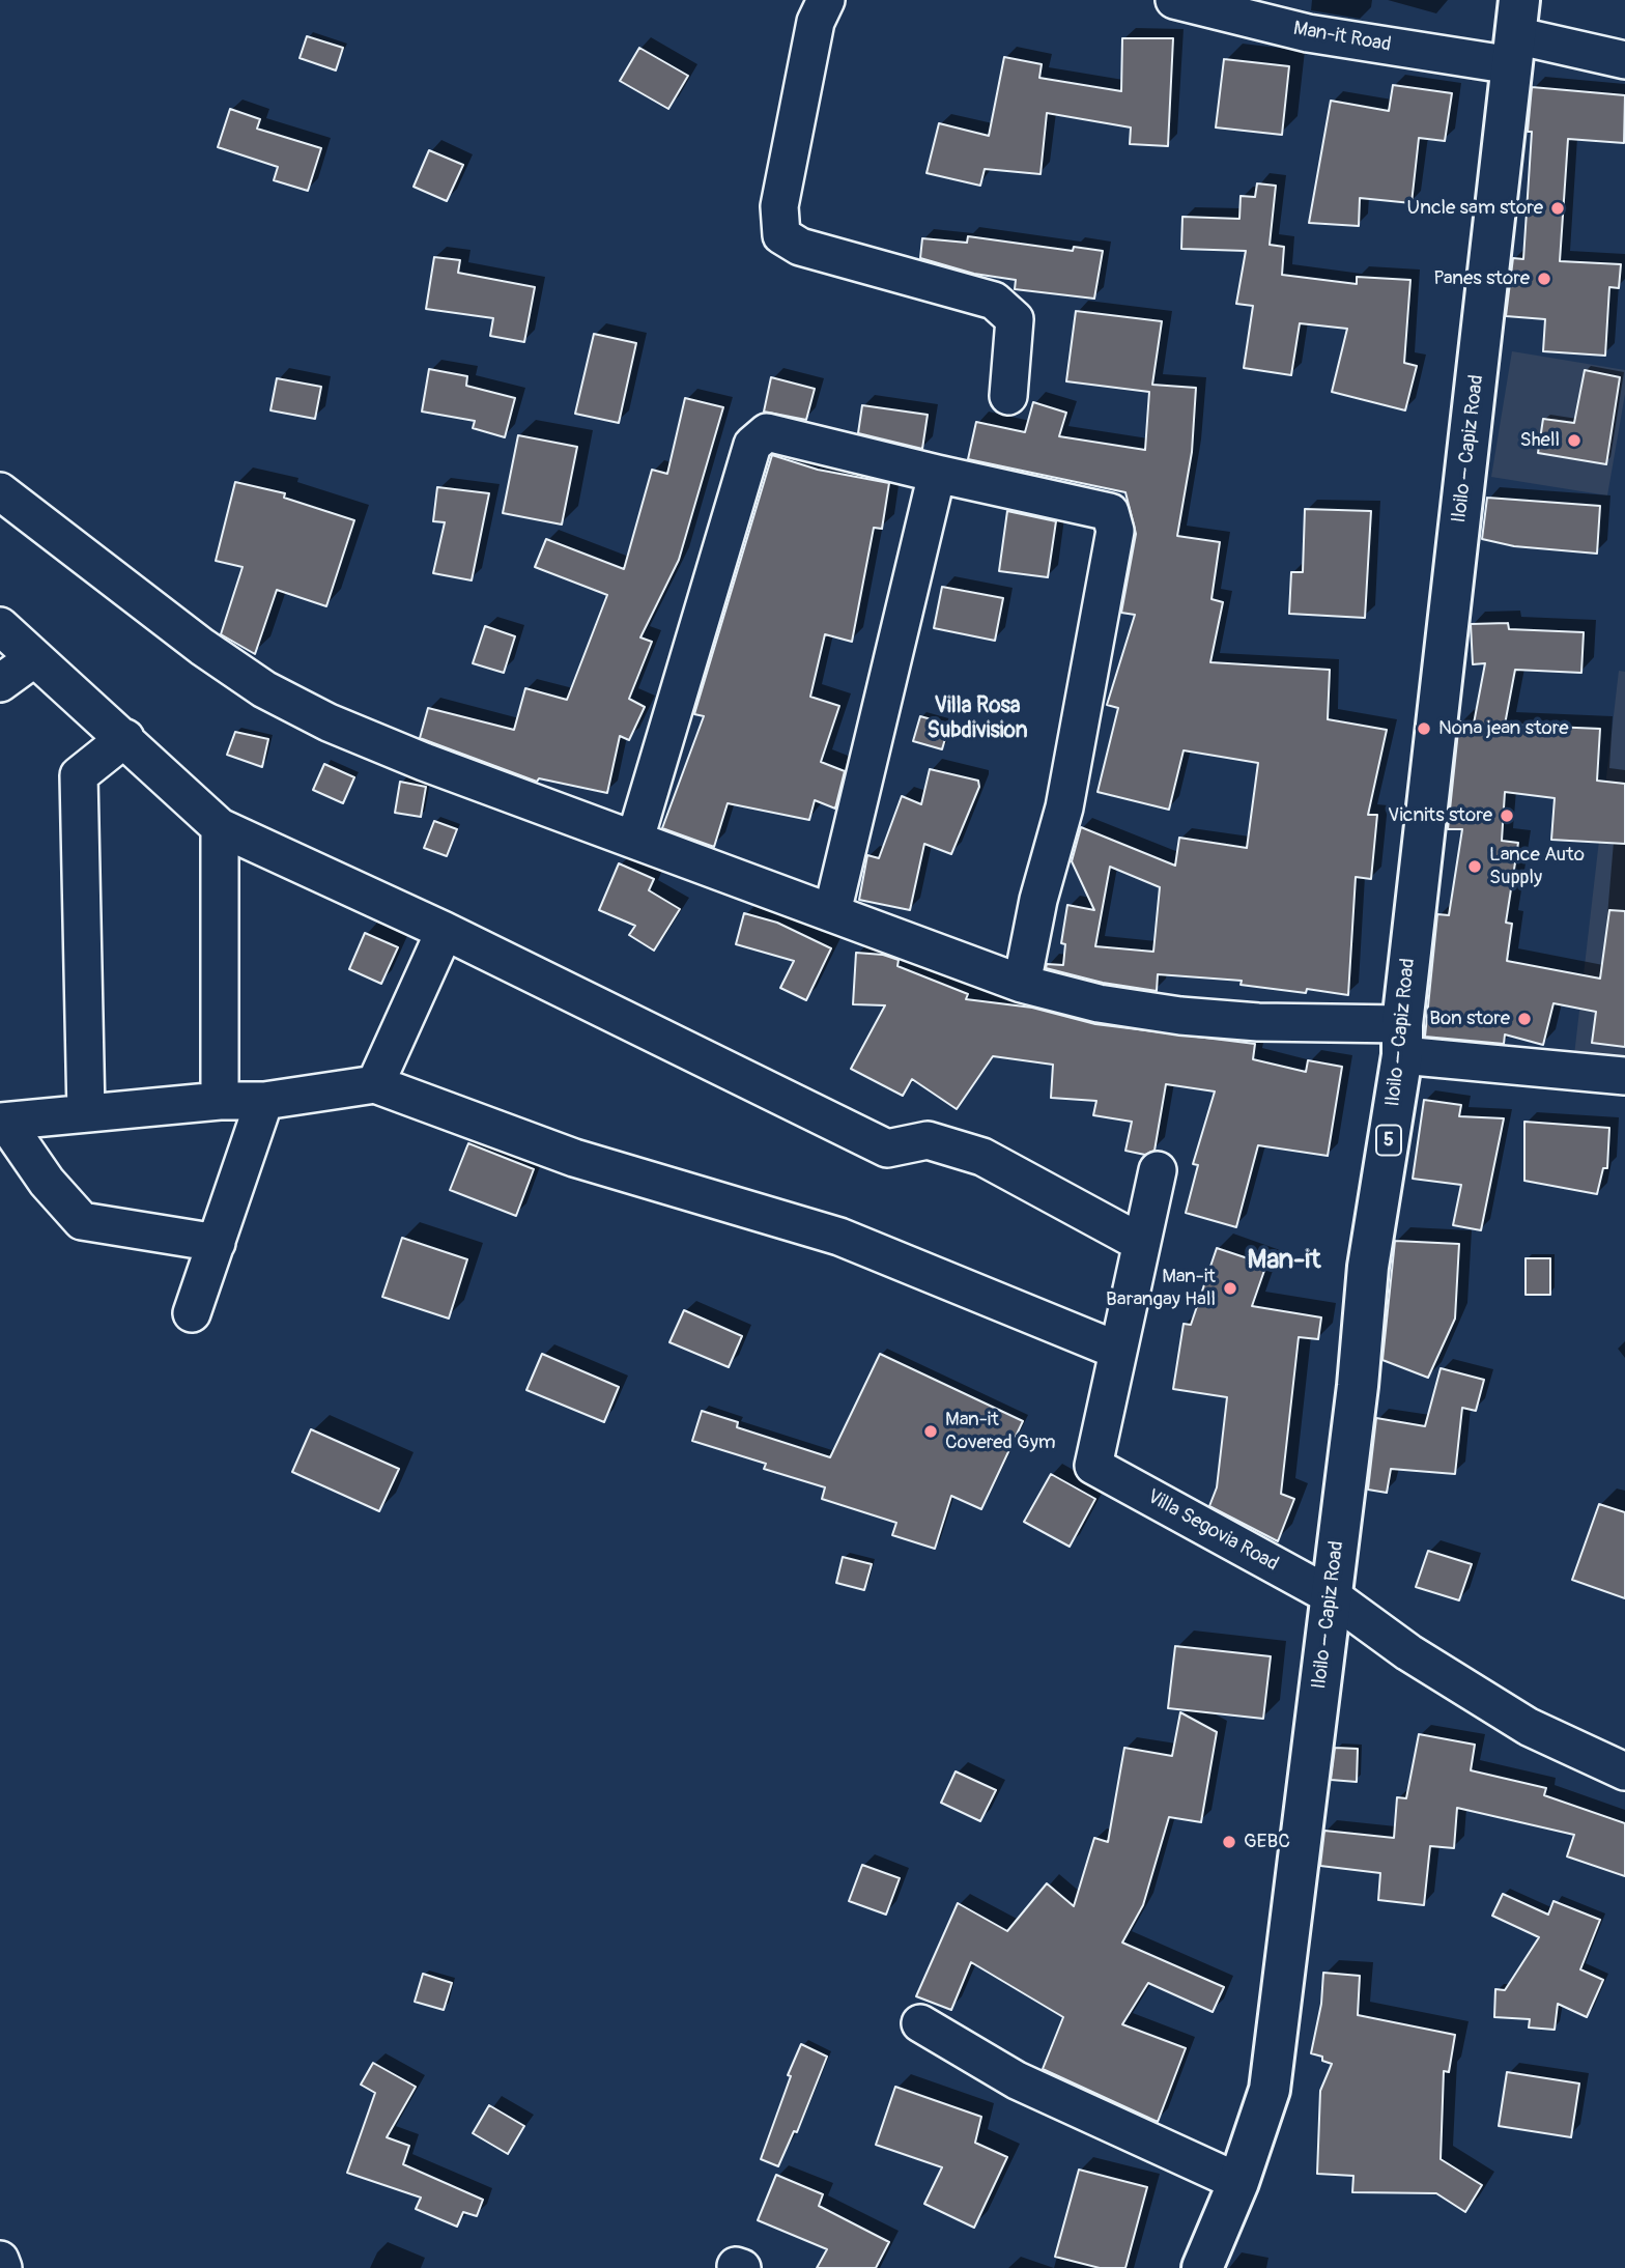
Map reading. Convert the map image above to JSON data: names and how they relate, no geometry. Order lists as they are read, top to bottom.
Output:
{
  "streets": {
    "highway": ["Iloilo – Capiz Road", "5"],
    "street": ["Man-it Road", "Villa Segovia Road"]
  },
  "crossings": [
    ["Man-it Road", "Iloilo – Capiz Road"],
    ["Iloilo – Capiz Road", "Villa Segovia Road"]
  ],
  "districts": ["Villa Rosa Subdivision", "Man-it"],
  "places": [
    "Uncle sam store",
    "Panes store",
    "Shell",
    "Nona jean store",
    "Vicnits store",
    "Lance Auto Supply",
    "Bon store",
    "Man-it Barangay Hall",
    "Man-it Covered Gym",
    "GEBC"
  ]
}
